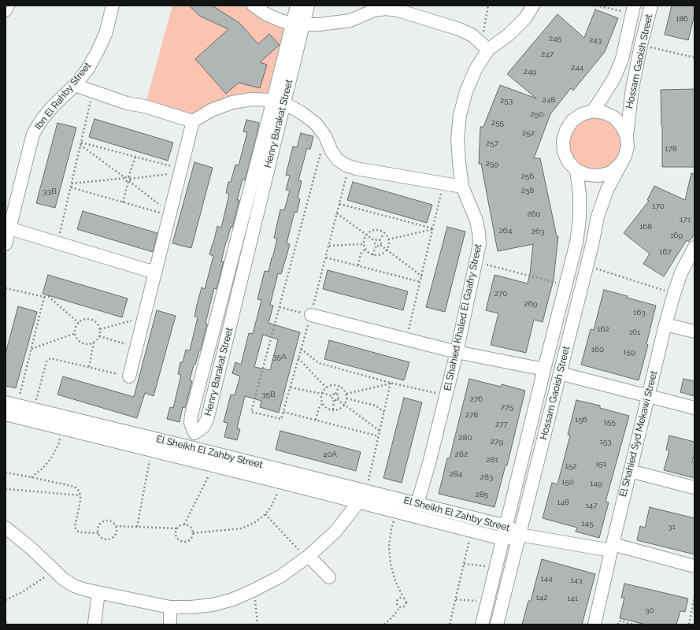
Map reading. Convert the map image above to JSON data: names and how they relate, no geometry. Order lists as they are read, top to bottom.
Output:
{
  "streets": {
    "street": [
      "Hossam Gaoish Street",
      "Ibn El Rahby Street",
      "Henry Barakat Street",
      "El Shahied Khaled El Gaafry Street",
      "El Shahied Syd Mekawi Street",
      "El Sheikh El Zahby Street"
    ]
  },
  "crossings": [
    ["Hossam Gaoish Street", "El Sheikh El Zahby Street"],
    ["El Shahied Khaled El Gaafry Street", "El Sheikh El Zahby Street"]
  ],
  "house_numbers": [
    "186",
    "245",
    "243",
    "247",
    "244",
    "249",
    "248",
    "253",
    "250",
    "255",
    "252",
    "257",
    "178",
    "259",
    "256",
    "258",
    "33B",
    "170",
    "260",
    "171",
    "168",
    "264",
    "263",
    "169",
    "167",
    "270",
    "269",
    "163",
    "162",
    "161",
    "160",
    "159",
    "35A",
    "35B",
    "276",
    "275",
    "278",
    "156",
    "155",
    "277",
    "280",
    "279",
    "153",
    "40A",
    "282",
    "281",
    "151",
    "152",
    "284",
    "283",
    "150",
    "149",
    "285",
    "148",
    "147",
    "145",
    "31",
    "144",
    "143",
    "142",
    "141",
    "30"
  ]
}
